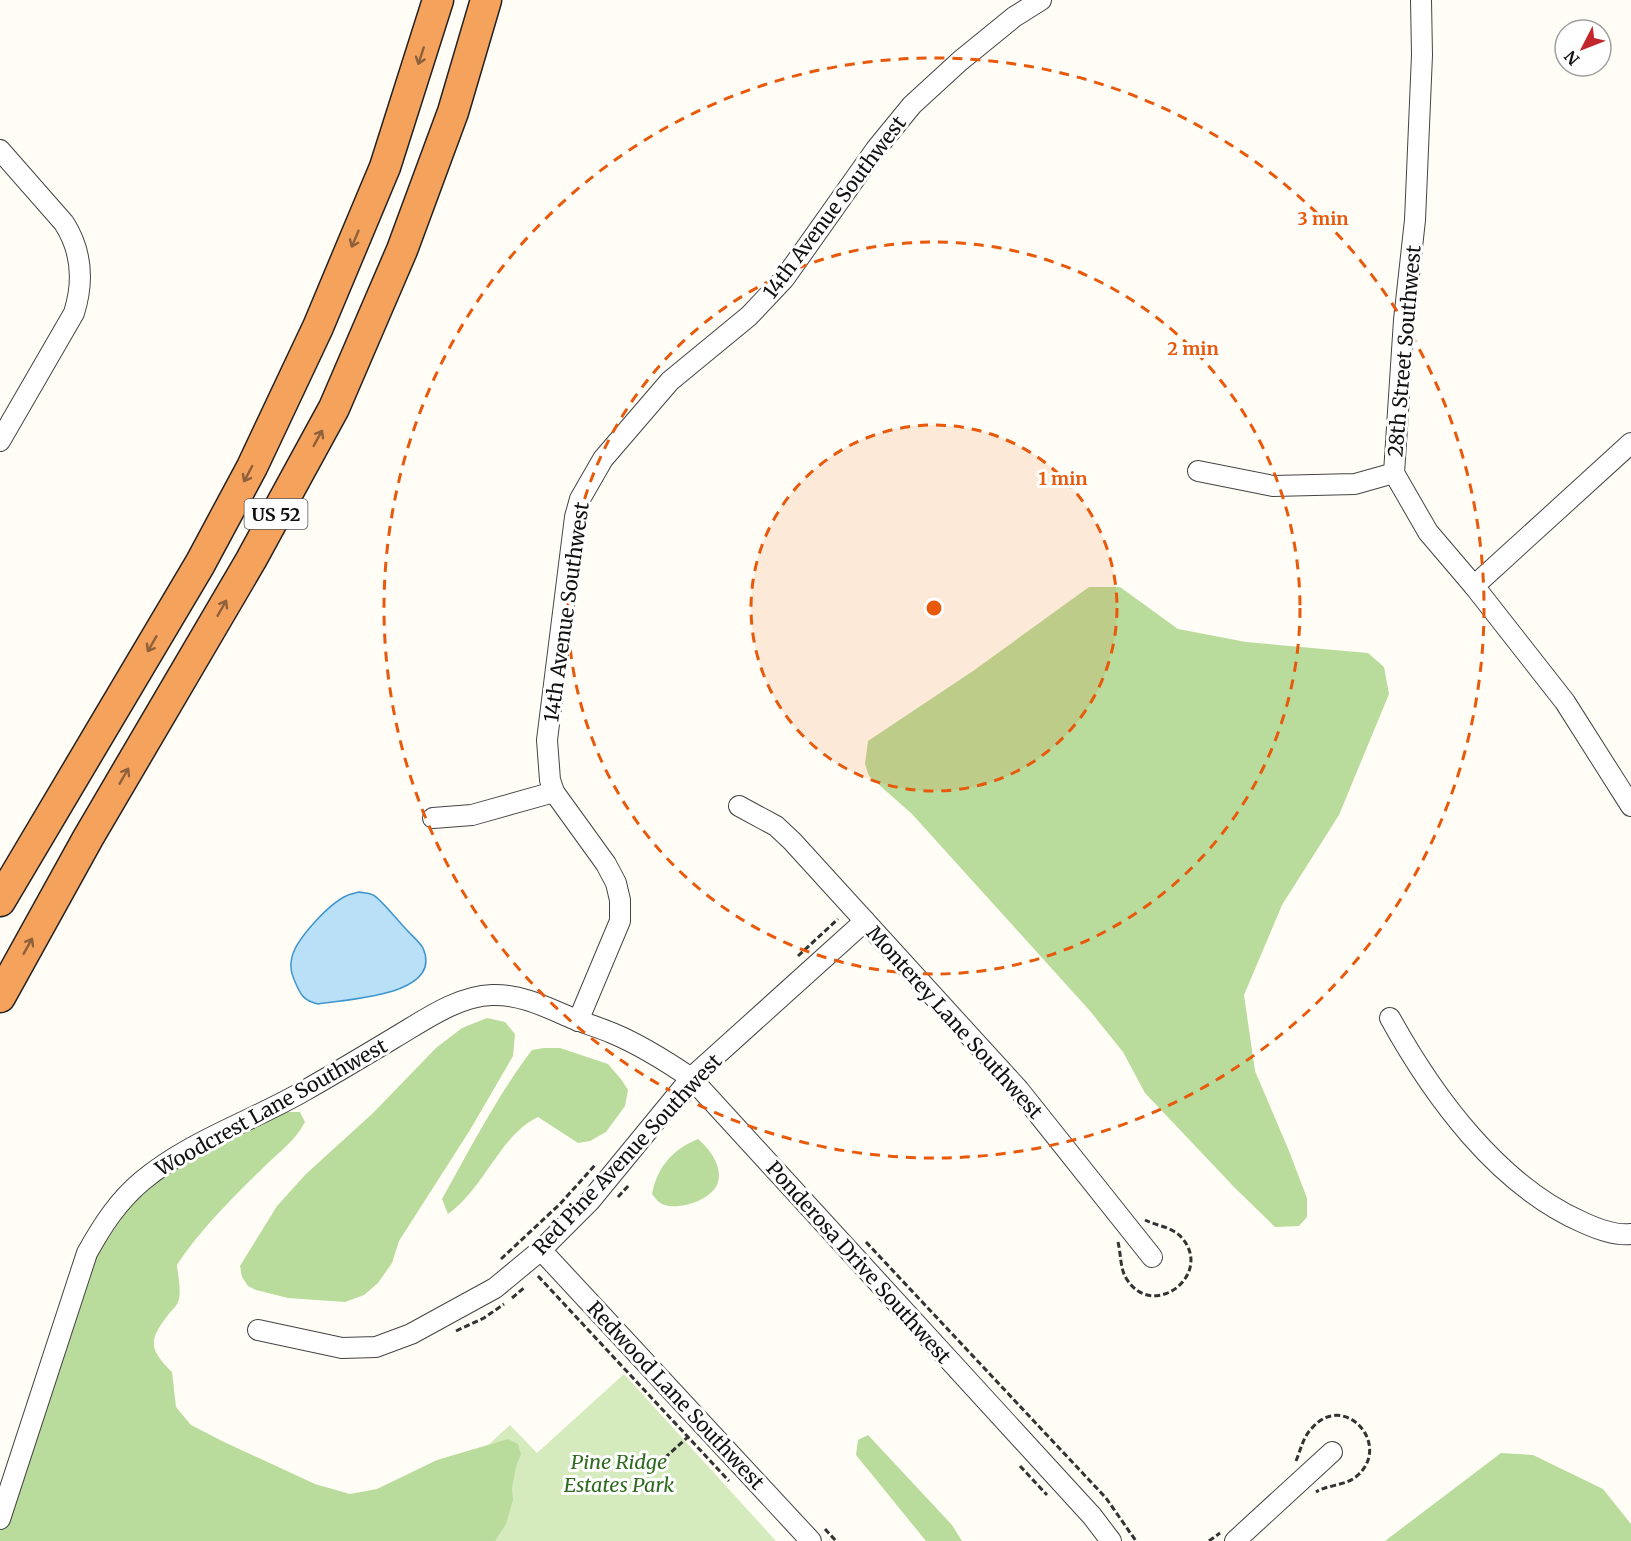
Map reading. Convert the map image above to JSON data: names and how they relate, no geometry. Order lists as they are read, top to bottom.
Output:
{
  "streets": {
    "highway": ["US 52"],
    "street": [
      "14th Avenue Southwest",
      "28th Street Southwest",
      "Monterey Lane Southwest",
      "Woodcrest Lane Southwest",
      "Red Pine Avenue Southwest",
      "Ponderosa Drive Southwest",
      "Redwood Lane Southwest"
    ]
  },
  "crossings": [
    ["14th Avenue Southwest", "Woodcrest Lane Southwest"],
    ["14th Avenue Southwest", "Ponderosa Drive Southwest"],
    ["Monterey Lane Southwest", "Red Pine Avenue Southwest"],
    ["Woodcrest Lane Southwest", "Ponderosa Drive Southwest"],
    ["Red Pine Avenue Southwest", "Ponderosa Drive Southwest"],
    ["Red Pine Avenue Southwest", "Redwood Lane Southwest"]
  ],
  "parks": ["Pine Ridge Estates Park"],
  "north": "bottom left",
  "rings": ["3 min", "2 min", "1 min"]
}
